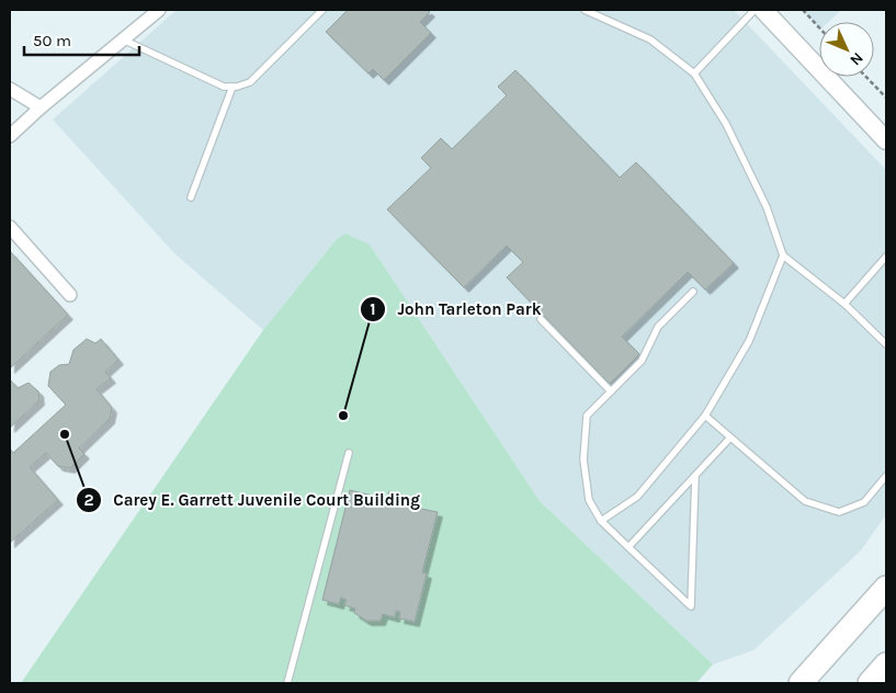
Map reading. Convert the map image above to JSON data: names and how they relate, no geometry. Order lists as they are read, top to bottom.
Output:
{
  "places": ["John Tarleton Park", "Carey E. Garrett Juvenile Court Building"],
  "scale_bar": "50 m",
  "north": "bottom right"
}
